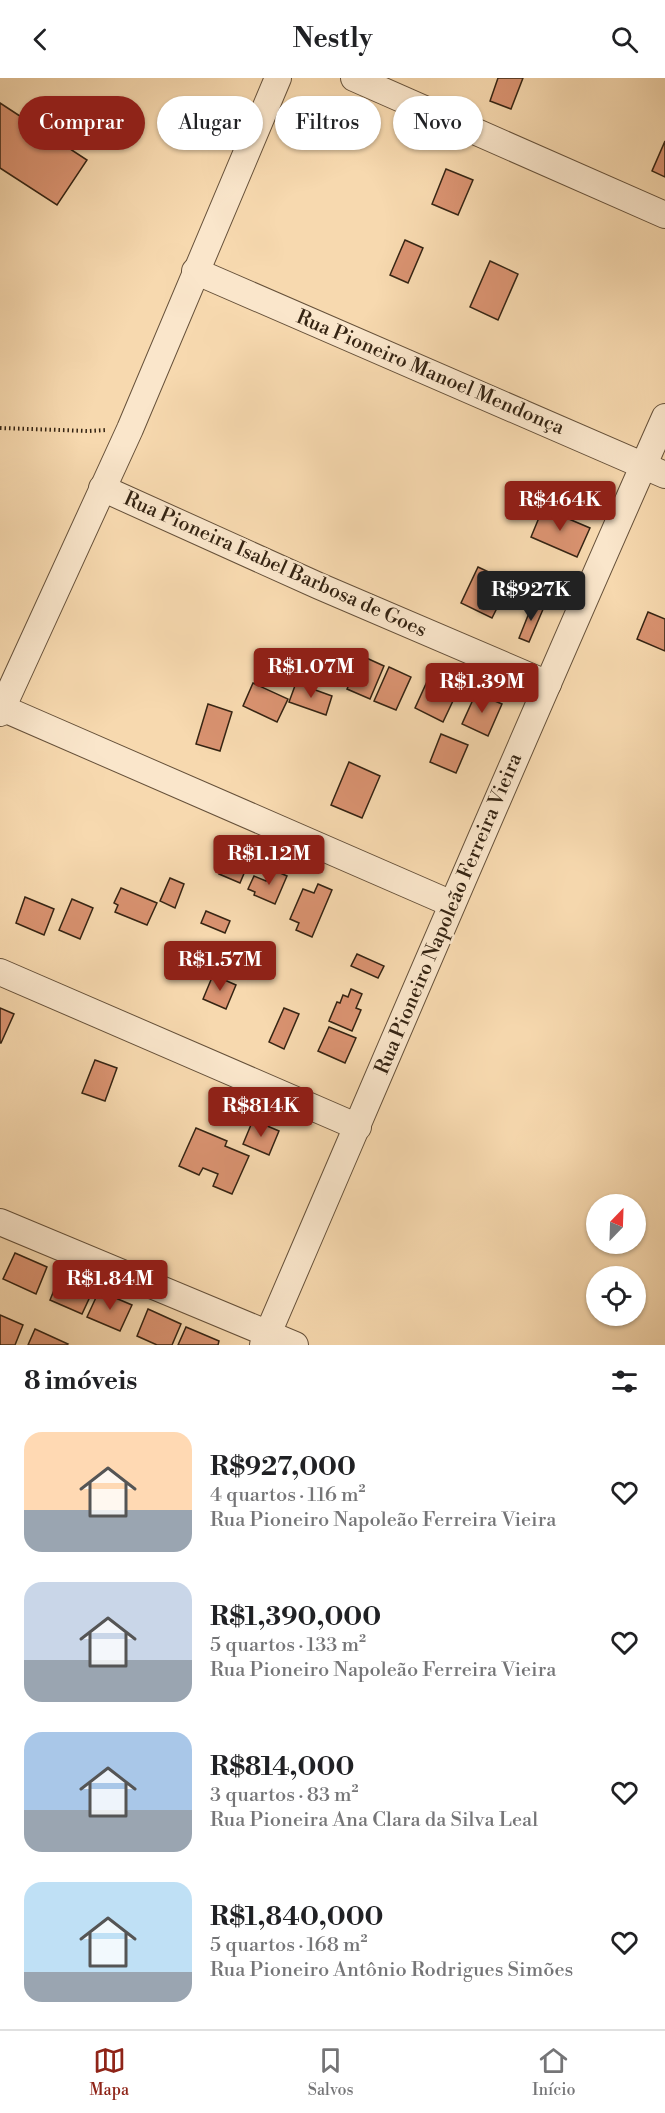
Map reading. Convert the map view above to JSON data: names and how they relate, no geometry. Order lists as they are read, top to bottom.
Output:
{
  "streets": {
    "street": ["Rua Pioneiro Manoel Mendonça", "Rua Pioneira Isabel Barbosa de Goes", "Rua Pioneiro Napoleão Ferreira Vieira"]
  },
  "crossings": [
    ["Rua Pioneiro Manoel Mendonça", "Rua Pioneiro Napoleão Ferreira Vieira"],
    ["Rua Pioneira Isabel Barbosa de Goes", "Rua Pioneiro Napoleão Ferreira Vieira"]
  ],
  "north": "top right",
  "page": {
    "header": "Nestly",
    "chip": [
      "Comprar",
      "Alugar",
      "Filtros",
      "Novo"
    ],
    "price": [
      "R$464K",
      "R$927K",
      "R$1.07M",
      "R$1.39M",
      "R$1.12M",
      "R$1.57M",
      "R$814K",
      "R$1.84M"
    ],
    "heading": "8 imóveis",
    "list": [
      {
        "name": "R$927,000",
        "note": "4 quartos · 116 m² · Rua Pioneiro Napoleão Ferreira Vieira"
      },
      {
        "name": "R$1,390,000",
        "note": "5 quartos · 133 m² · Rua Pioneiro Napoleão Ferreira Vieira"
      },
      {
        "name": "R$814,000",
        "note": "3 quartos · 83 m² · Rua Pioneira Ana Clara da Silva Leal"
      },
      {
        "name": "R$1,840,000",
        "note": "5 quartos · 168 m² · Rua Pioneiro Antônio Rodrigues Simões"
      }
    ],
    "tabs": ["Mapa", "Salvos", "Início"]
  }
}
